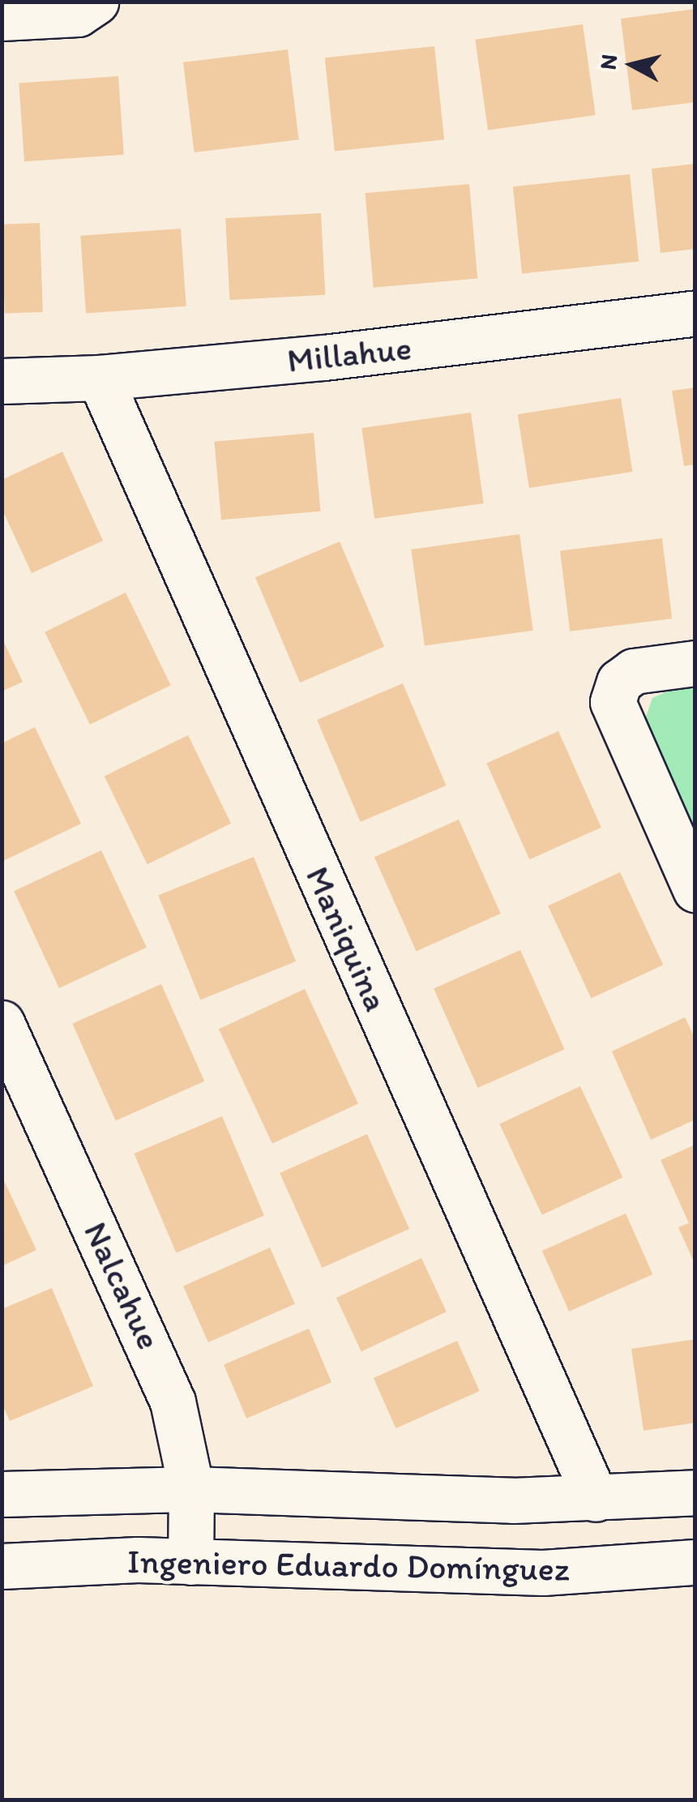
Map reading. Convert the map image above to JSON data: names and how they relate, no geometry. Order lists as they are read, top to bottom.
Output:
{
  "streets": {
    "street": [
      "Millahue",
      "Maniquina",
      "Nalcahue",
      "Ingeniero Eduardo Domínguez"
    ]
  },
  "crossings": [
    ["Millahue", "Maniquina"],
    ["Maniquina", "Ingeniero Eduardo Domínguez"],
    ["Nalcahue", "Ingeniero Eduardo Domínguez"]
  ],
  "north": "left"
}
